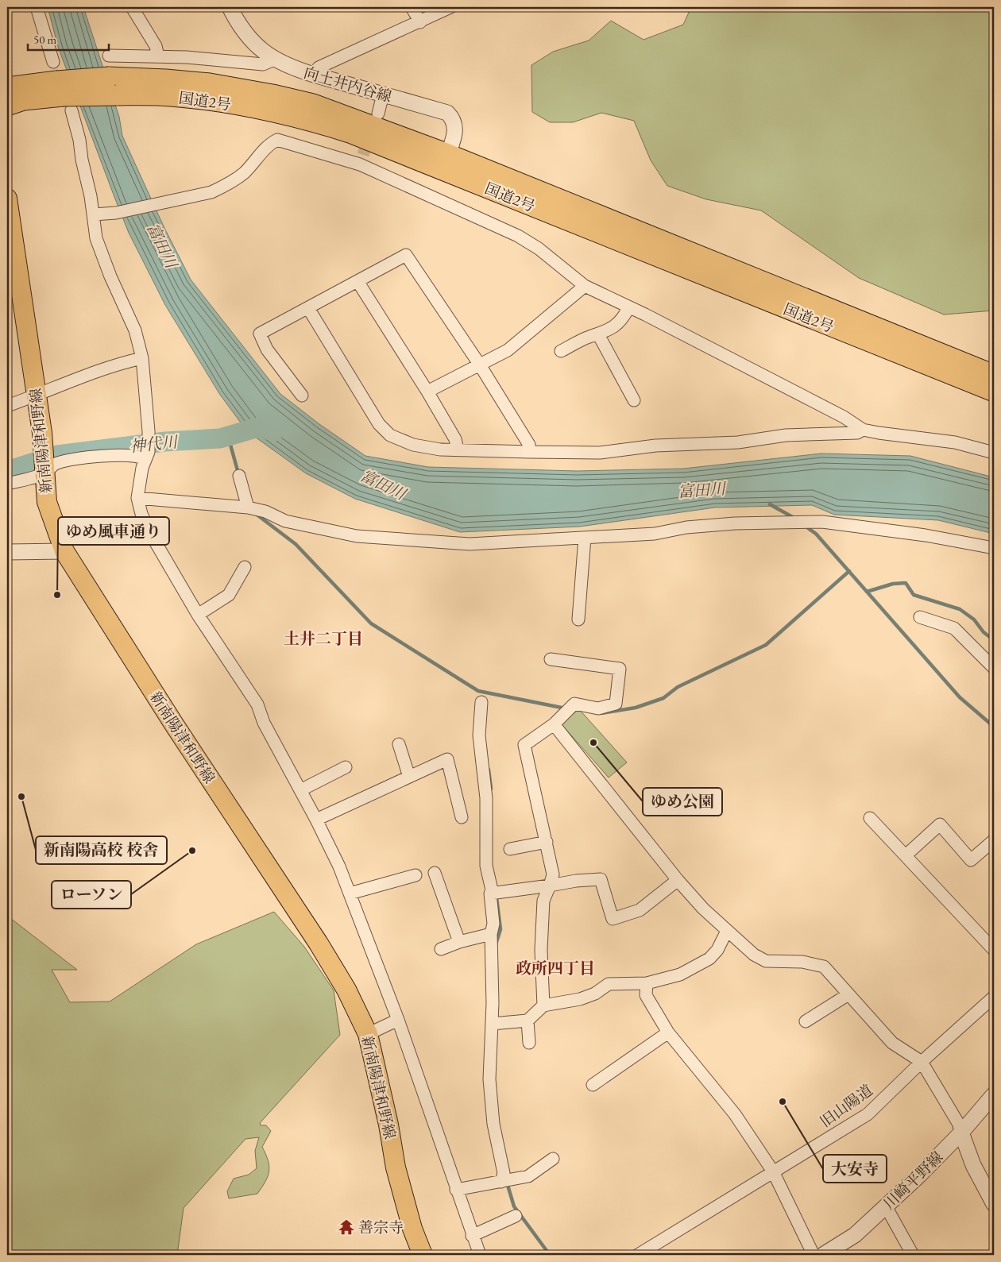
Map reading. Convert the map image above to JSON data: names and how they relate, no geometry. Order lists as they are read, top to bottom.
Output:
{
  "streets": {
    "highway": ["国道2号"],
    "main road": ["新南陽津和野線"],
    "street": ["向土井内谷線", "旧山陽道", "川崎平野線"]
  },
  "crossings": [
    ["向土井内谷線", "国道2号"]
  ],
  "districts": ["土井二丁目", "政所四丁目"],
  "water": ["富田川", "神代川"],
  "places": {
    "other": [
      "ゆめ風車通り",
      "ゆめ公園",
      "新南陽高校 校舎",
      "ローソン",
      "大安寺"
    ],
    "temple": ["善宗寺"]
  },
  "scale_bar": "50 m"
}
